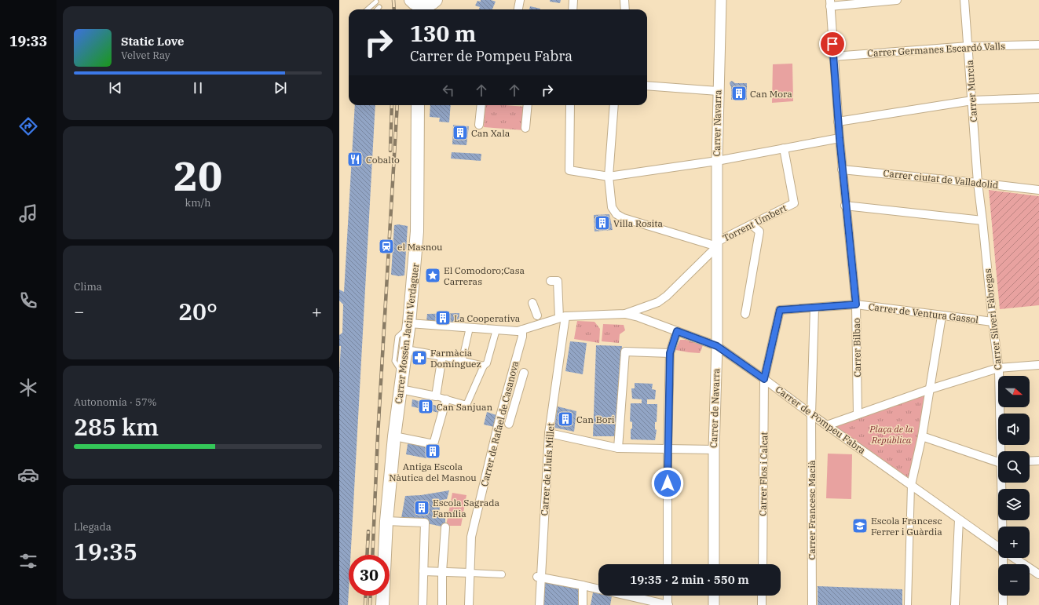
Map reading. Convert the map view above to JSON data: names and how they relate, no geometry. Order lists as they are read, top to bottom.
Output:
{
  "streets": {
    "main road": ["Carrer Mossèn Jacint Verdaguer"],
    "street": [
      "Carrer Germanes Escardó Valls",
      "Carrer Murcia",
      "Carrer Navarra",
      "Carrer ciutat de Valladolid",
      "Torrent Umbert",
      "Carrer de Ventura Gassol",
      "Carrer Silveri Fàbregas",
      "Carrer Bilbao",
      "Carrer de Navarra",
      "Carrer de Pompeu Fabra",
      "Carrer de Rafael de Casanova",
      "Carrer de Lluís Millet",
      "Carrer Flos i Calcat",
      "Carrer Francesc Macià"
    ]
  },
  "crossings": [
    ["Carrer Germanes Escardó Valls", "Carrer Murcia"],
    ["Carrer Germanes Escardó Valls", "Carrer Bilbao"],
    ["Carrer Murcia", "Carrer ciutat de Valladolid"],
    ["Carrer Murcia", "Carrer Silveri Fàbregas"],
    ["Carrer Navarra", "Torrent Umbert"],
    ["Carrer Navarra", "Carrer de Navarra"],
    ["Carrer ciutat de Valladolid", "Carrer Silveri Fàbregas"],
    ["Carrer ciutat de Valladolid", "Carrer Bilbao"],
    ["Torrent Umbert", "Carrer de Navarra"],
    ["Torrent Umbert", "Carrer de Pompeu Fabra"],
    ["Carrer de Ventura Gassol", "Carrer Silveri Fàbregas"],
    ["Carrer de Ventura Gassol", "Carrer Bilbao"],
    ["Carrer de Ventura Gassol", "Carrer Flos i Calcat"],
    ["Carrer de Ventura Gassol", "Carrer Francesc Macià"],
    ["Carrer de Navarra", "Carrer de Pompeu Fabra"],
    ["Carrer de Pompeu Fabra", "Carrer Flos i Calcat"],
    ["Carrer de Pompeu Fabra", "Carrer Francesc Macià"]
  ],
  "parks": ["Plaça de la República"],
  "places": {
    "building": [
      "Can Mora",
      "Can Xala",
      "Villa Rosita",
      "La Cooperativa",
      "Can Sanjuan",
      "Can Bori",
      "Antiga Escola Nàutica del Masnou",
      "Escola Sagrada Família"
    ],
    "restaurant": ["Cobalto"],
    "station": ["el Masnou"],
    "place": ["El Comodoro;Casa Carreras"],
    "pharmacy": ["Farmàcia Domínguez"],
    "school or university": ["Escola Francesc Ferrer i Guàrdia"]
  },
  "north": "right",
  "page": {
    "tabs": "19:33",
    "turn": ["130 m", "Carrer de Pompeu Fabra"],
    "song": ["Static Love", "Velvet Ray"],
    "tile": [
      ["20", "km/h"],
      "Clima",
      ["Autonomía · 57%", "285 km"],
      ["Llegada", "19:35"]
    ],
    "heat": ["−", "20°", "+"],
    "map_buttons": ["+", "−"],
    "limit": "30",
    "trip": "19:35 · 2 min · 550 m"
  }
}
